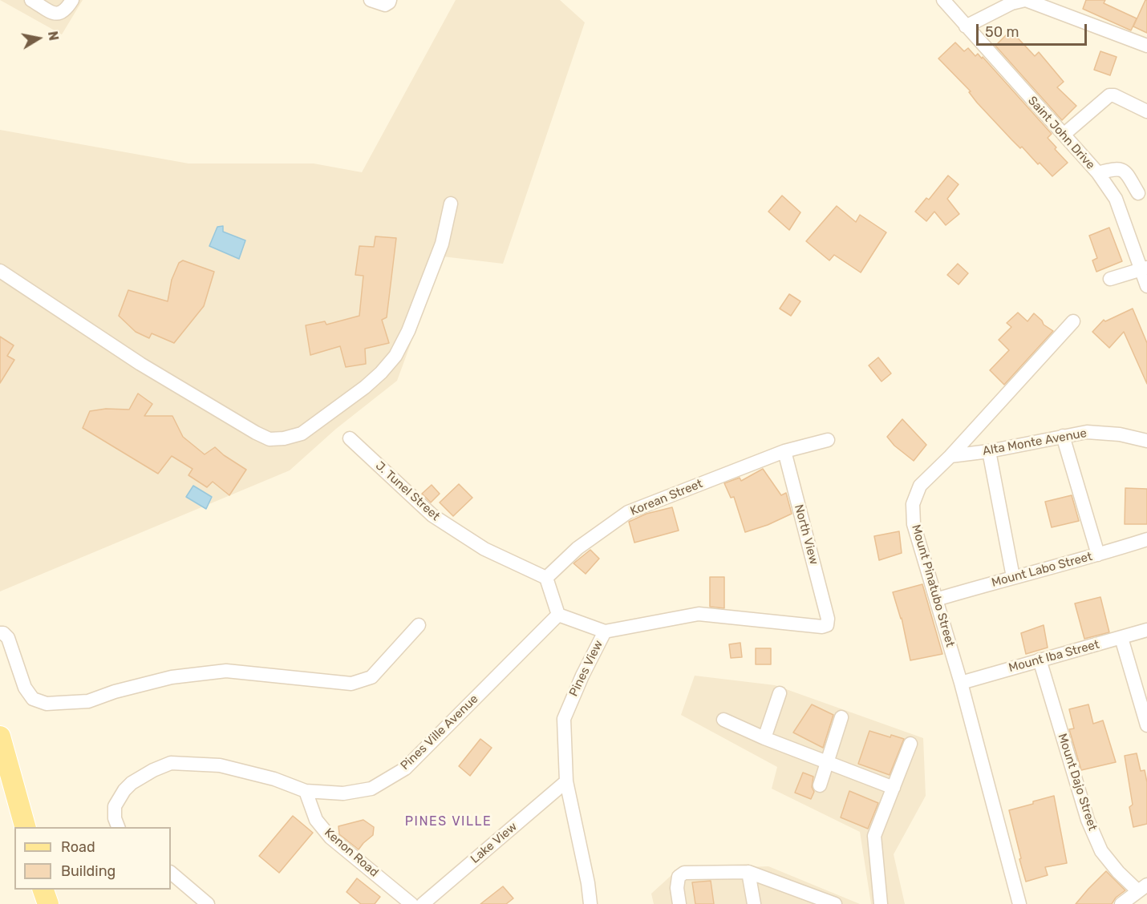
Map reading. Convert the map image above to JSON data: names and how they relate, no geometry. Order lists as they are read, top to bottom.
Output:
{
  "streets": {
    "street": [
      "Saint John Drive",
      "Alta Monte Avenue",
      "J. Tunel Street",
      "Korean Street",
      "North View",
      "Mount Labo Street",
      "Mount Pinatubo Street",
      "Mount Iba Street",
      "Pines View",
      "Pines Ville Avenue",
      "Mount Dajo Street",
      "Lake View",
      "Kenon Road"
    ]
  },
  "crossings": [
    ["Alta Monte Avenue", "Mount Pinatubo Street"],
    ["J. Tunel Street", "Korean Street"],
    ["Korean Street", "North View"],
    ["North View", "Pines View"],
    ["Mount Labo Street", "Mount Pinatubo Street"],
    ["Mount Pinatubo Street", "Mount Iba Street"],
    ["Mount Iba Street", "Mount Dajo Street"],
    ["Pines View", "Lake View"],
    ["Pines Ville Avenue", "Kenon Road"]
  ],
  "districts": ["PINES VILLE"],
  "legend": ["Road", "Building"],
  "scale_bar": "50 m",
  "north": "right"
}
